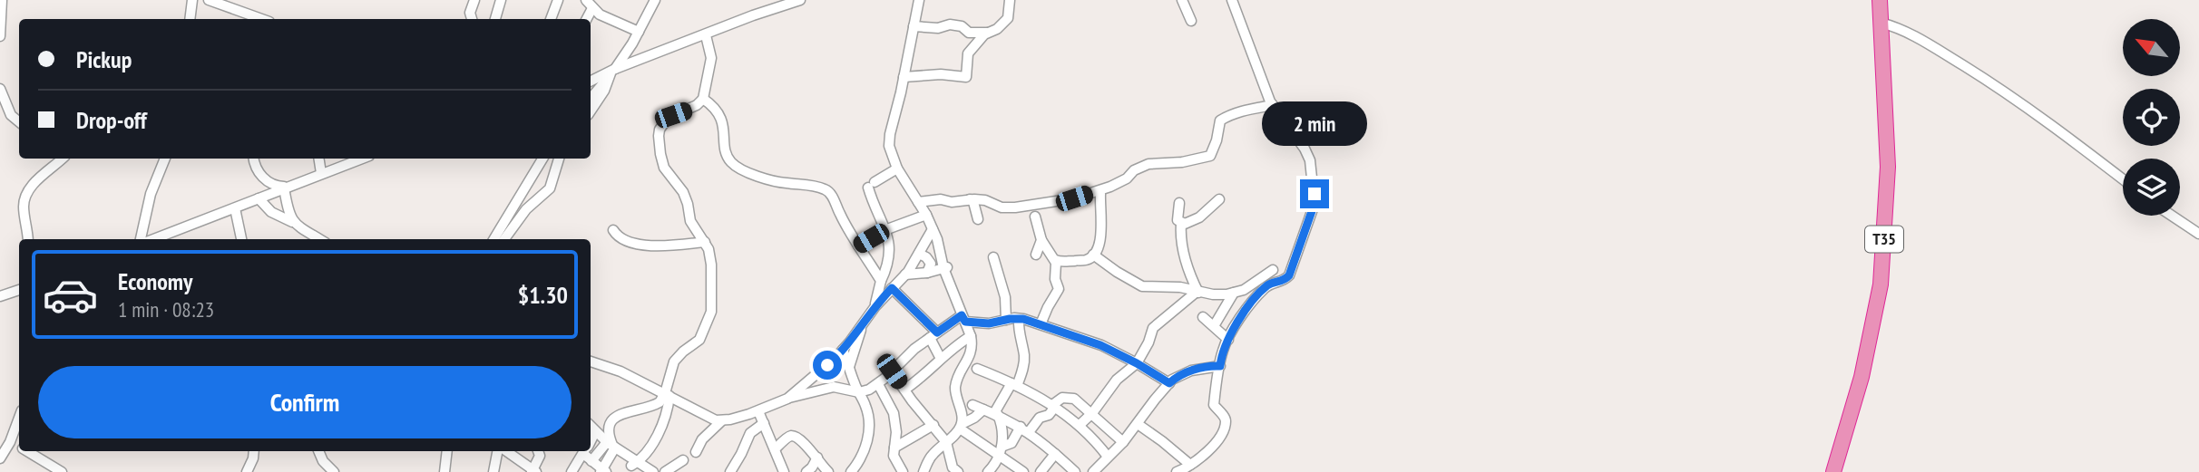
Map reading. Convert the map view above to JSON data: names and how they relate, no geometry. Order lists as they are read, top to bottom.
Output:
{
  "streets": {
    "highway": ["T35"]
  },
  "north": "top left",
  "page": {
    "banner": ["Pickup", "Drop-off"],
    "bubble": "2 min",
    "list": [
      {
        "name": "Economy",
        "note": "1 min · 08:23",
        "value": "$1.30"
      }
    ],
    "buttons": "Confirm"
  }
}
